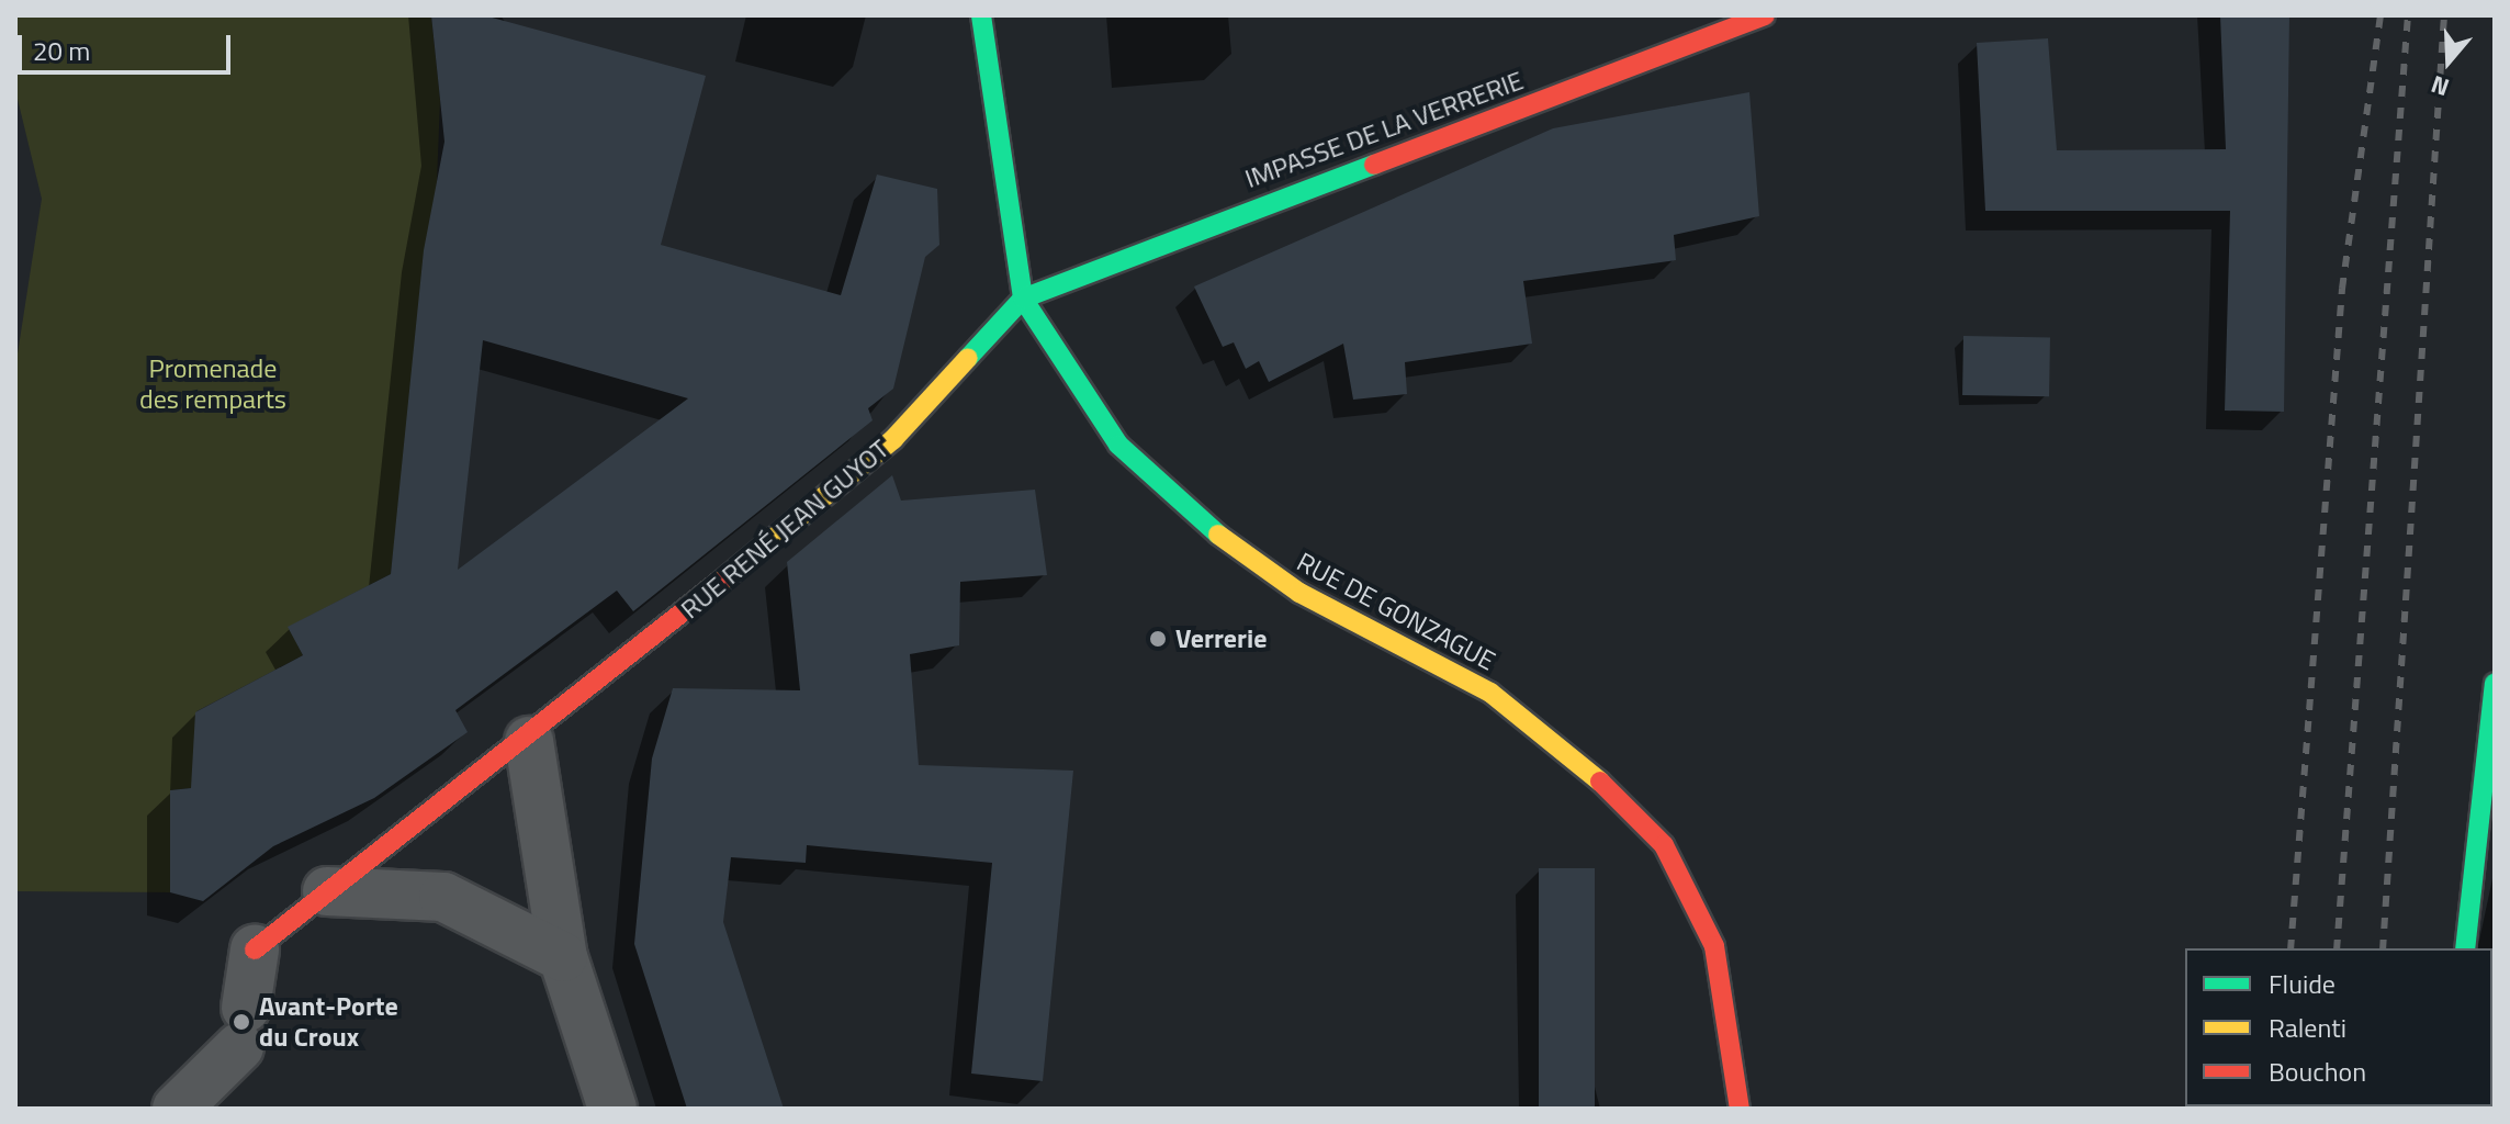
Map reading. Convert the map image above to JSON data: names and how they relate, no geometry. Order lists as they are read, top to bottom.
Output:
{
  "streets": {
    "street": ["IMPASSE DE LA VERRERIE", "RUE RENÉ JEAN GUYOT", "RUE DE GONZAGUE"]
  },
  "crossings": [
    ["IMPASSE DE LA VERRERIE", "RUE RENÉ JEAN GUYOT"],
    ["IMPASSE DE LA VERRERIE", "RUE DE GONZAGUE"],
    ["RUE RENÉ JEAN GUYOT", "RUE DE GONZAGUE"]
  ],
  "parks": ["Promenade des remparts"],
  "places": ["Verrerie", "Avant-Porte du Croux"],
  "legend": ["Fluide", "Ralenti", "Bouchon"],
  "scale_bar": "20 m",
  "north": "bottom"
}
